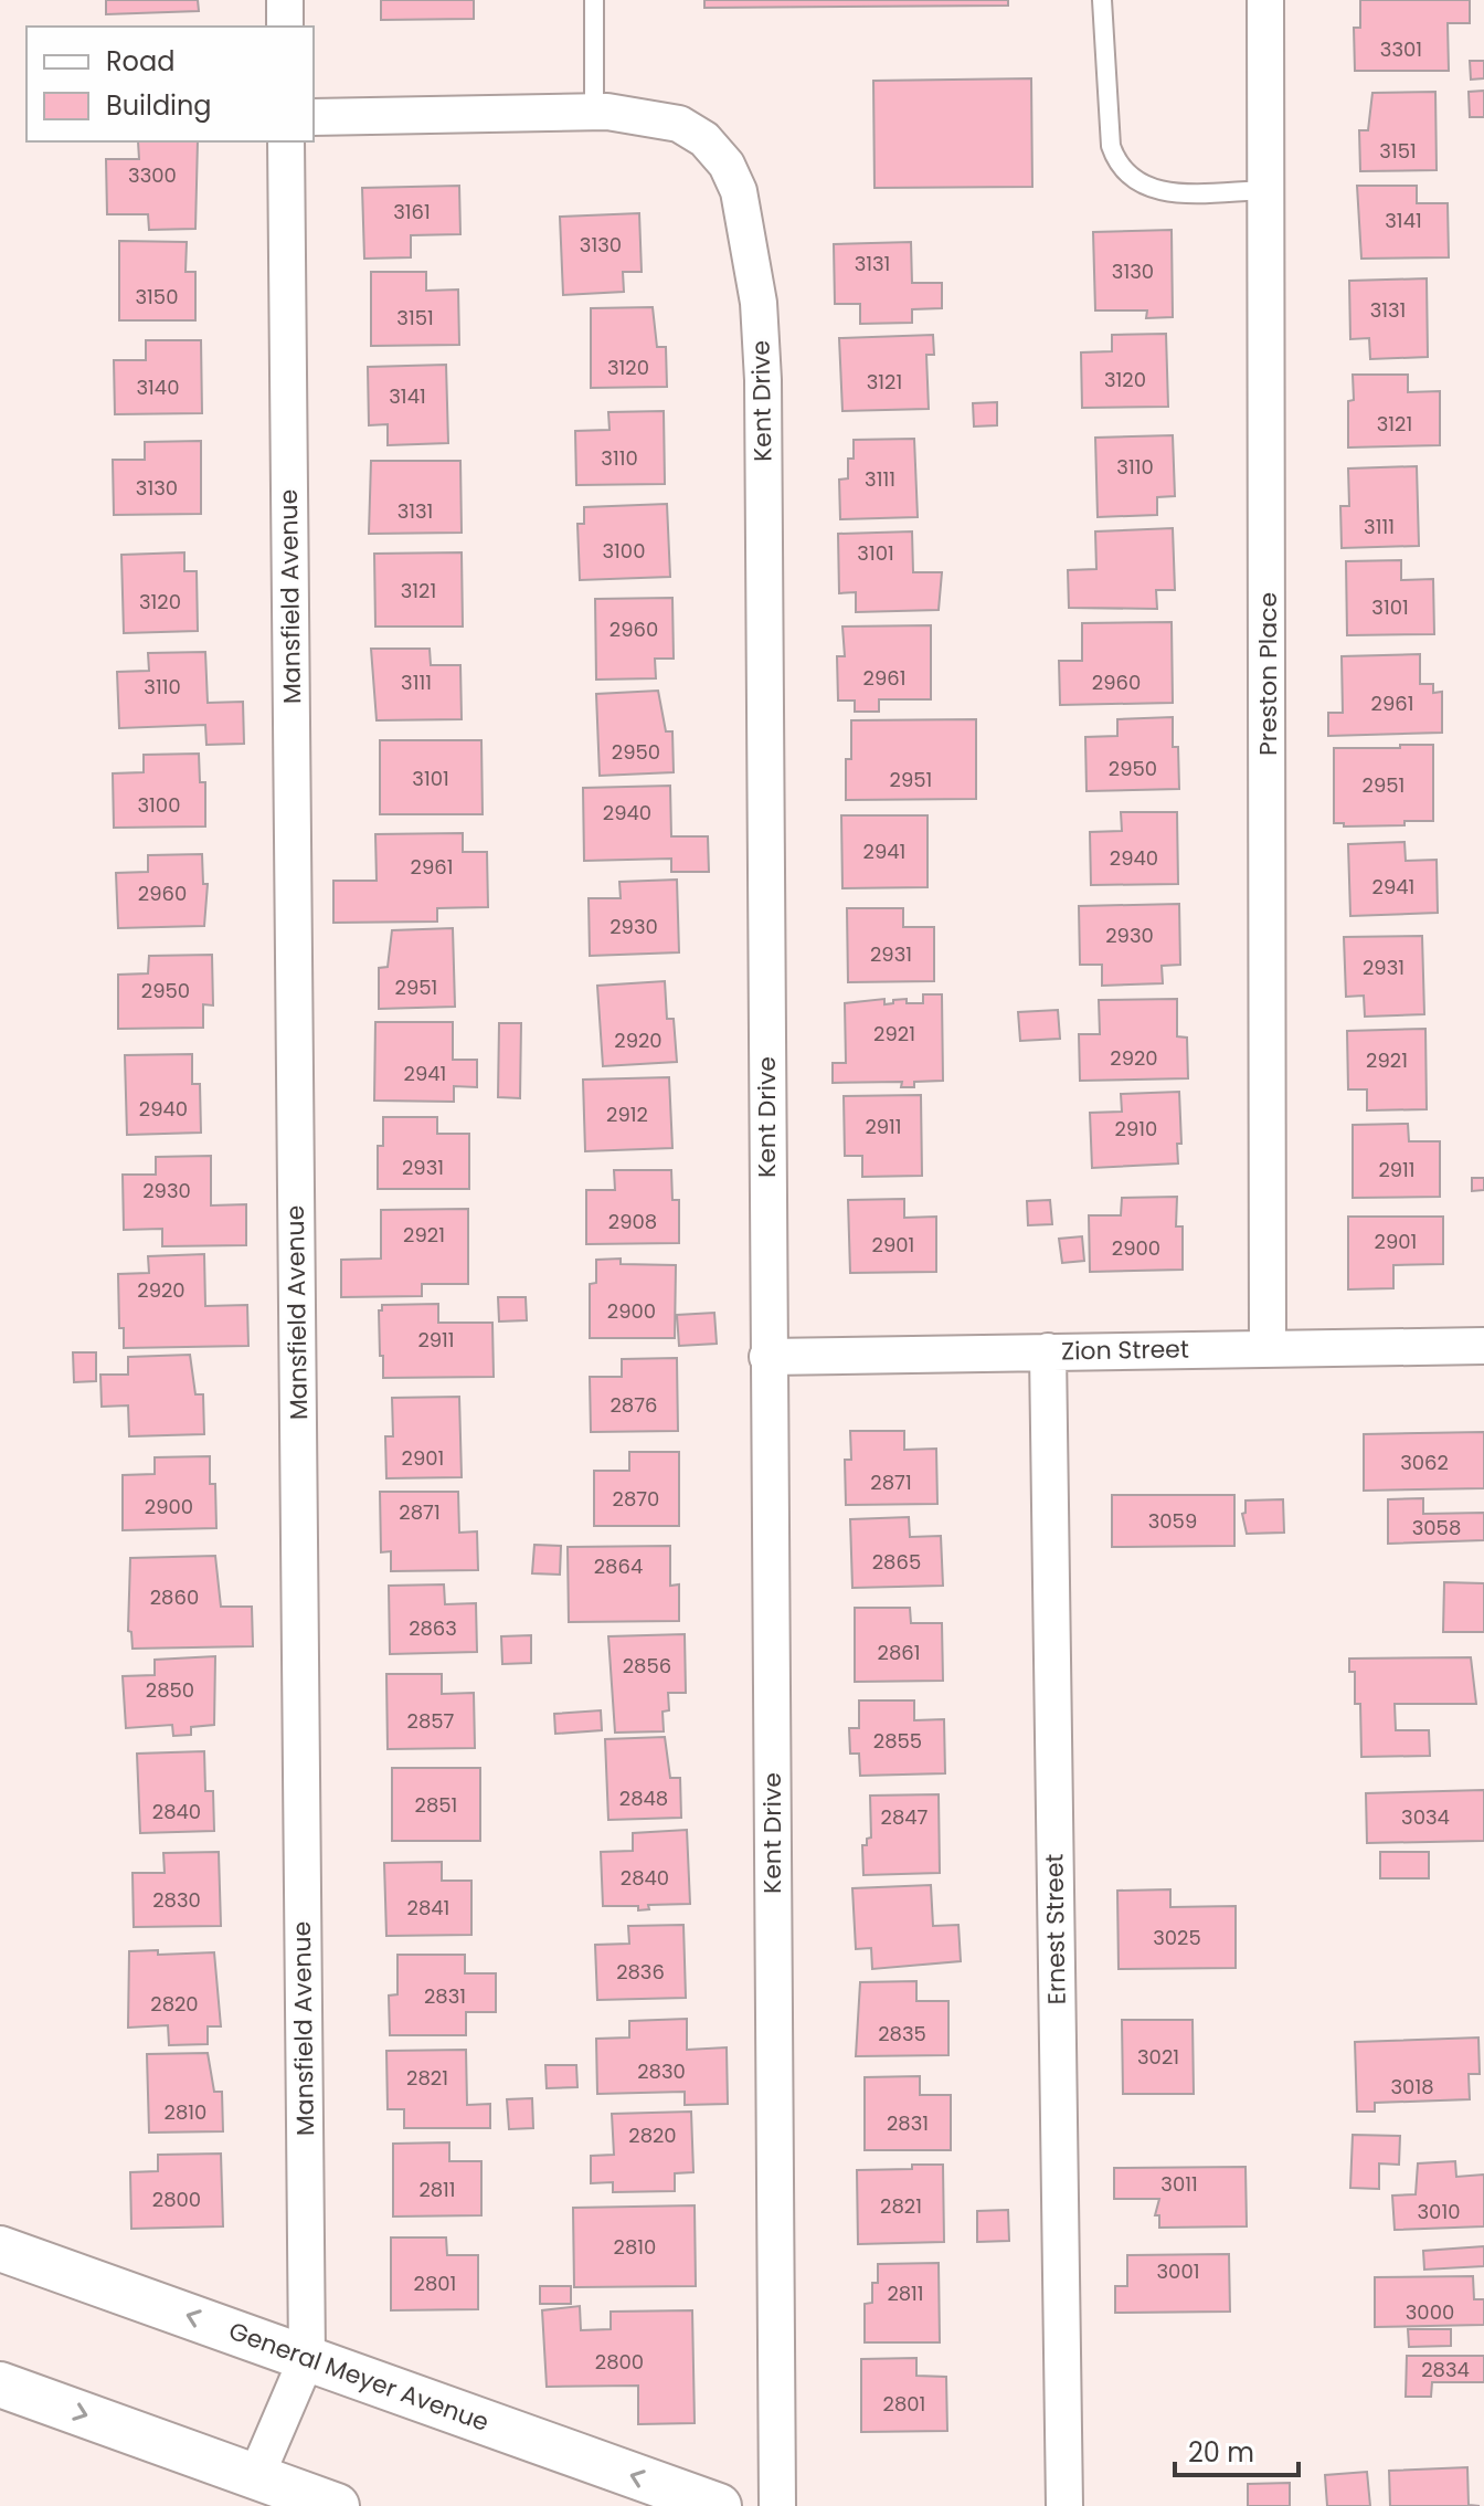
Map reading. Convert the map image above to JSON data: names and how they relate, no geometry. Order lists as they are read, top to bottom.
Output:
{
  "streets": {
    "street": [
      "Kent Drive",
      "Mansfield Avenue",
      "Preston Place",
      "Zion Street",
      "Ernest Street",
      "General Meyer Avenue"
    ]
  },
  "crossings": [
    ["Kent Drive", "Zion Street"],
    ["Mansfield Avenue", "General Meyer Avenue"],
    ["Preston Place", "Zion Street"],
    ["Zion Street", "Ernest Street"]
  ],
  "house_numbers": [
    "3301",
    "3151",
    "3300",
    "3161",
    "3141",
    "3130",
    "3131",
    "3130",
    "3150",
    "3131",
    "3151",
    "3120",
    "3120",
    "3121",
    "3140",
    "3141",
    "3121",
    "3110",
    "3110",
    "3111",
    "3130",
    "3131",
    "3111",
    "3100",
    "3101",
    "3121",
    "3120",
    "3101",
    "2960",
    "2961",
    "3111",
    "2960",
    "3110",
    "2961",
    "2950",
    "2950",
    "3101",
    "2951",
    "2951",
    "3100",
    "2940",
    "2941",
    "2940",
    "2961",
    "2941",
    "2960",
    "2930",
    "2930",
    "2931",
    "2931",
    "2951",
    "2950",
    "2921",
    "2920",
    "2920",
    "2921",
    "2941",
    "2940",
    "2912",
    "2911",
    "2910",
    "2931",
    "2911",
    "2930",
    "2908",
    "2921",
    "2901",
    "2901",
    "2900",
    "2920",
    "2900",
    "2911",
    "2876",
    "2901",
    "3062",
    "2871",
    "2870",
    "2900",
    "2871",
    "3059",
    "3058",
    "2865",
    "2864",
    "2860",
    "2863",
    "2861",
    "2856",
    "2850",
    "2857",
    "2855",
    "2848",
    "2851",
    "2840",
    "2847",
    "3034",
    "2840",
    "2830",
    "2841",
    "3025",
    "2836",
    "2831",
    "2820",
    "2835",
    "3021",
    "2830",
    "2821",
    "3018",
    "2810",
    "2831",
    "2820",
    "3011",
    "2811",
    "2800",
    "2821",
    "3010",
    "2810",
    "3001",
    "2801",
    "2811",
    "3000",
    "2800",
    "2834",
    "2801"
  ],
  "legend": ["Road", "Building"],
  "scale_bar": "20 m"
}
